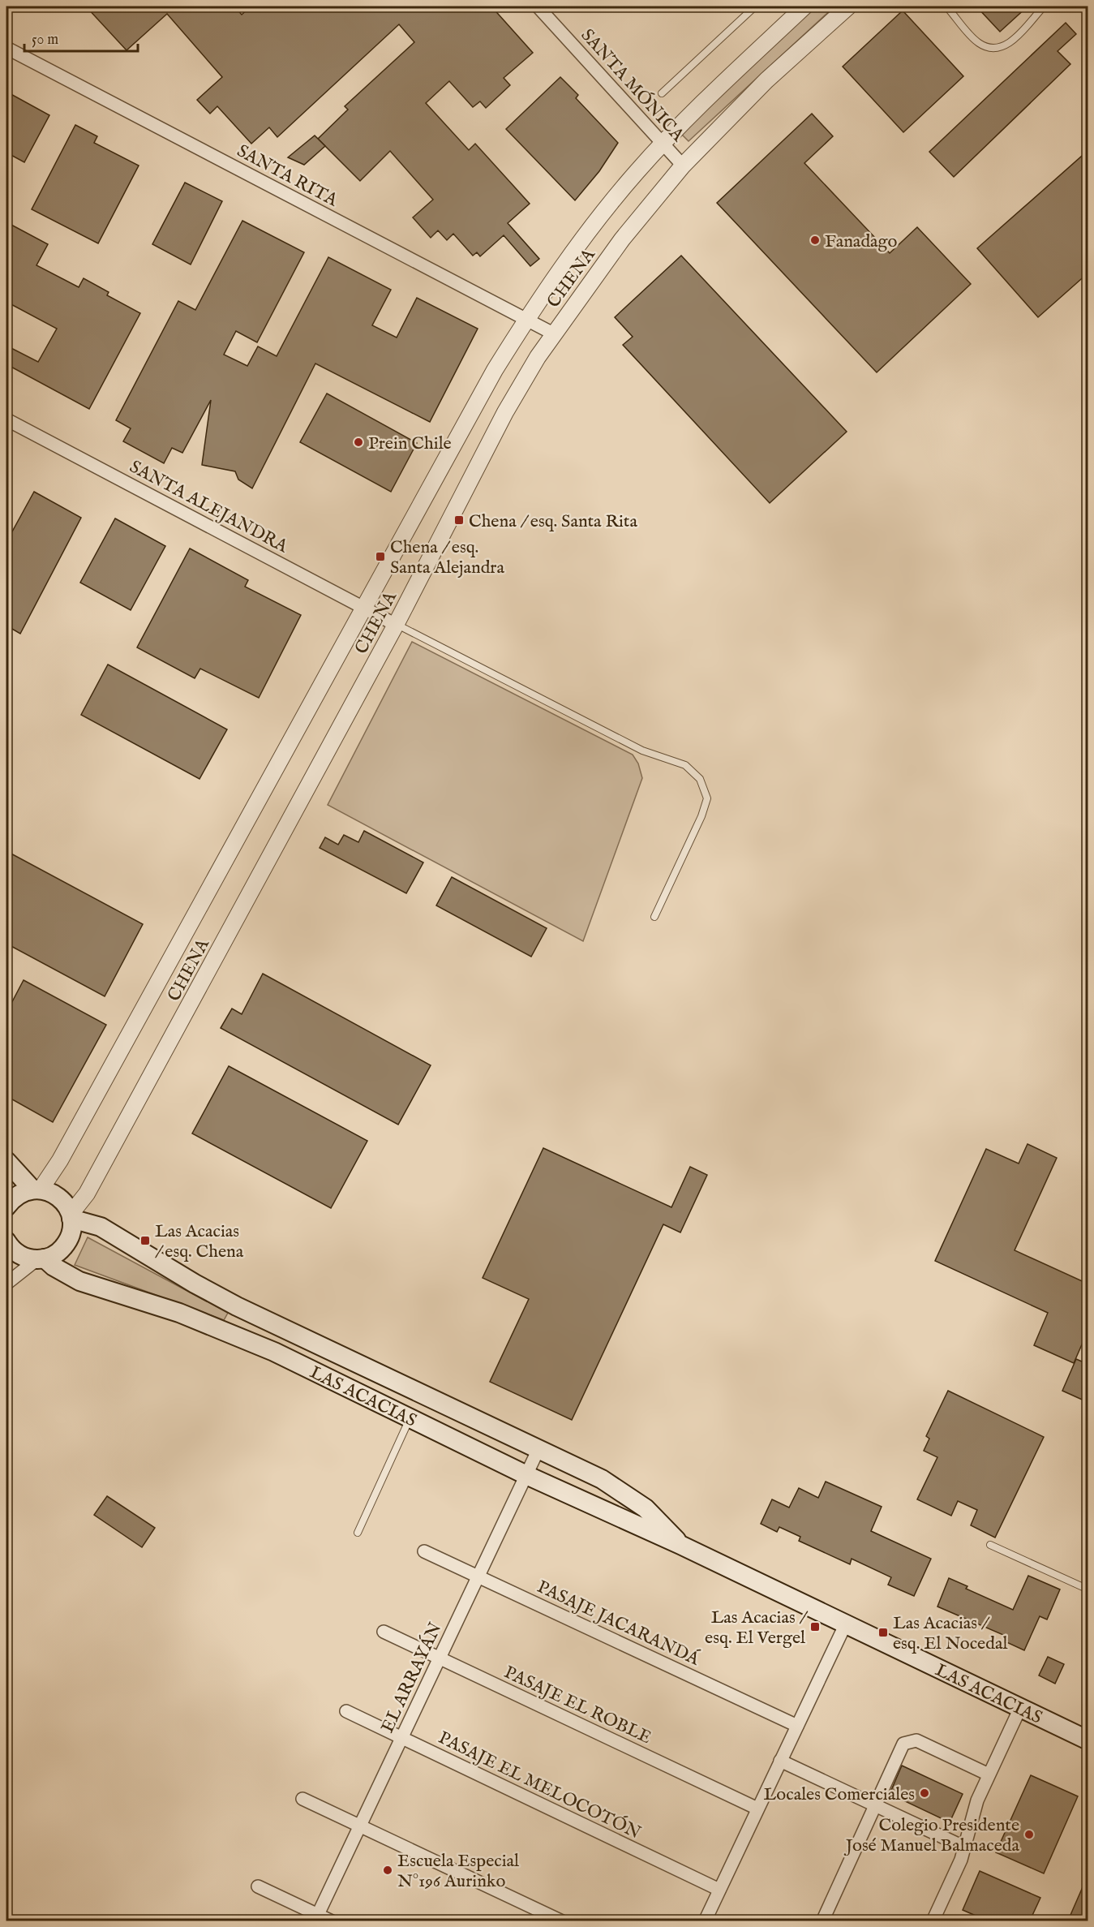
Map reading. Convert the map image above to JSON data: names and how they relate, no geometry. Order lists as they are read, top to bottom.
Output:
{
  "streets": {
    "main road": ["LAS ACACIAS"],
    "street": [
      "SANTA MÓNICA",
      "SANTA RITA",
      "CHENA",
      "SANTA ALEJANDRA",
      "PASAJE JACARANDÁ",
      "EL ARRAYÁN",
      "PASAJE EL ROBLE",
      "PASAJE EL MELOCOTÓN"
    ]
  },
  "crossings": [
    ["SANTA MÓNICA", "CHENA"],
    ["SANTA RITA", "CHENA"],
    ["CHENA", "SANTA ALEJANDRA"],
    ["CHENA", "LAS ACACIAS"],
    ["LAS ACACIAS", "EL ARRAYÁN"],
    ["PASAJE JACARANDÁ", "EL ARRAYÁN"],
    ["EL ARRAYÁN", "PASAJE EL ROBLE"],
    ["EL ARRAYÁN", "PASAJE EL MELOCOTÓN"]
  ],
  "places": {
    "other": [
      "Fanadago",
      "Prein Chile",
      "Locales Comerciales",
      "Colegio Presidente José Manuel Balmaceda",
      "Escuela Especial N°196 Aurinko"
    ],
    "transit": [
      "Chena / esq. Santa Rita",
      "Chena / esq. Santa Alejandra",
      "Las Acacias / esq. Chena",
      "Las Acacias / esq. El Vergel",
      "Las Acacias / esq. El Nocedal"
    ]
  },
  "scale_bar": "50 m"
}
